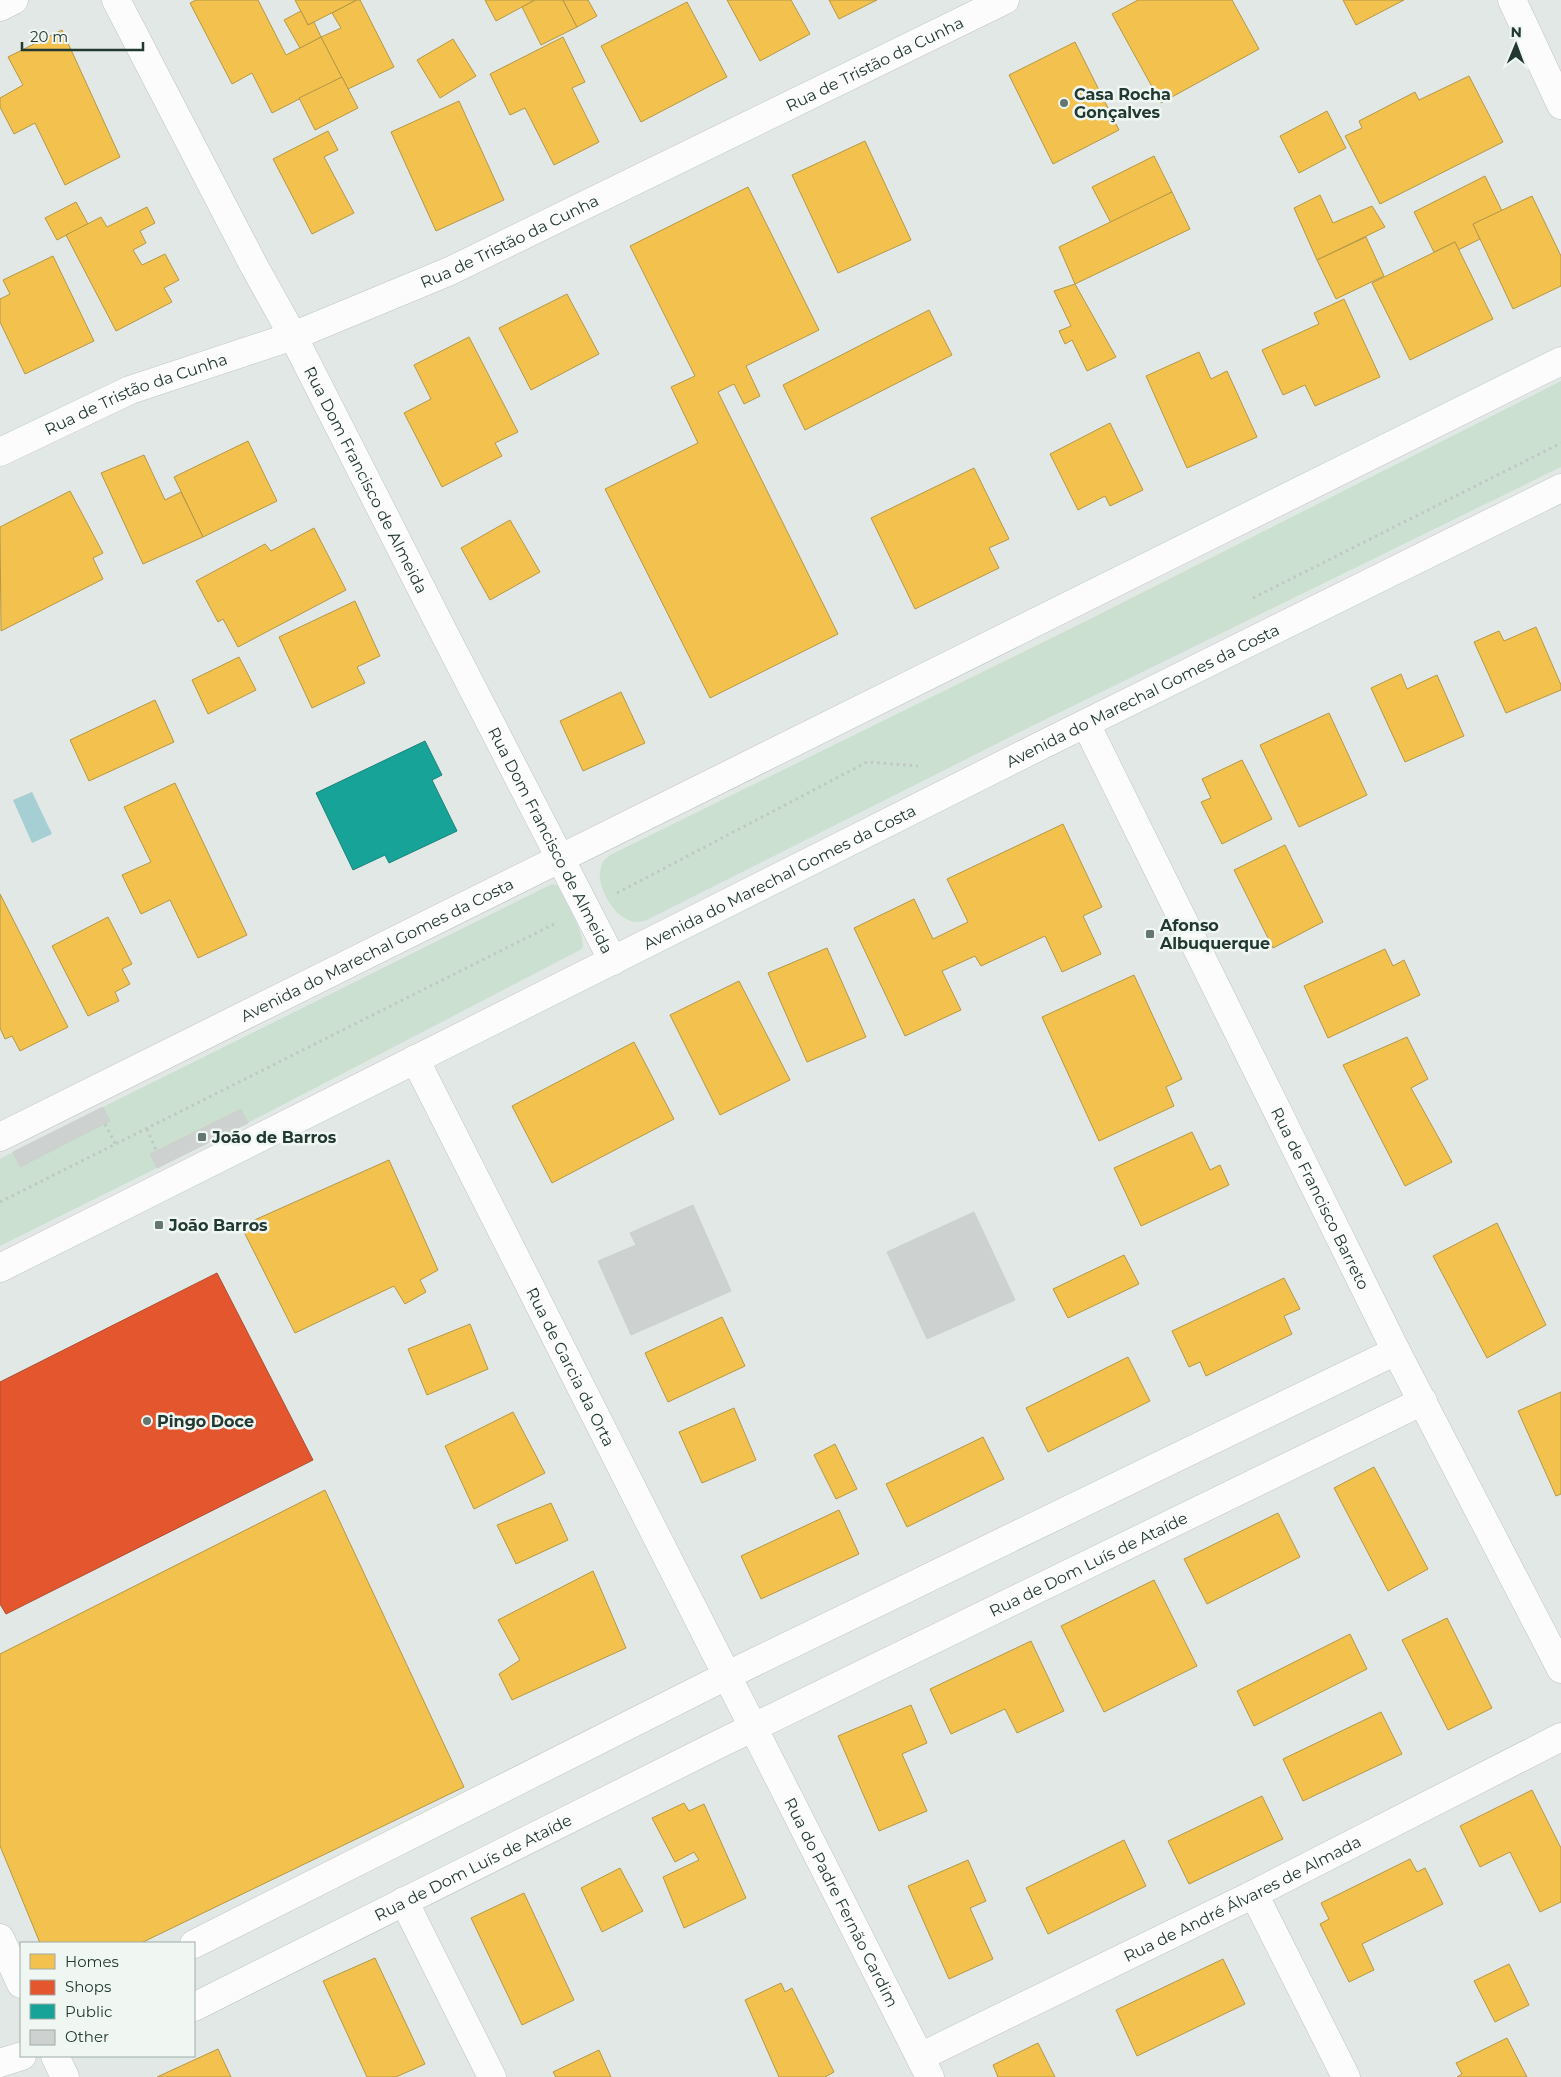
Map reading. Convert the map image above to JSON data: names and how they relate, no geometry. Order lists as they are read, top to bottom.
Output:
{
  "streets": {
    "street": [
      "Rua de Tristão da Cunha",
      "Rua Dom Francisco de Almeida",
      "Avenida do Marechal Gomes da Costa",
      "Rua de Francisco Barreto",
      "Rua de Garcia da Orta",
      "Rua de Dom Luís de Ataíde",
      "Rua de André Álvares de Almada",
      "Rua do Padre Fernão Cardim"
    ]
  },
  "crossings": [
    ["Rua de Tristão da Cunha", "Rua Dom Francisco de Almeida"],
    ["Rua Dom Francisco de Almeida", "Avenida do Marechal Gomes da Costa"],
    ["Avenida do Marechal Gomes da Costa", "Rua de Francisco Barreto"],
    ["Avenida do Marechal Gomes da Costa", "Rua de Garcia da Orta"],
    ["Rua de Francisco Barreto", "Rua de Dom Luís de Ataíde"],
    ["Rua de Dom Luís de Ataíde", "Rua do Padre Fernão Cardim"],
    ["Rua de André Álvares de Almada", "Rua do Padre Fernão Cardim"]
  ],
  "places": {
    "other": ["Casa Rocha Gonçalves", "Pingo Doce"],
    "transit": ["Afonso Albuquerque", "João de Barros", "João Barros"]
  },
  "legend": [
    "Homes",
    "Shops",
    "Public",
    "Other"
  ],
  "scale_bar": "20 m",
  "north": "top"
}
